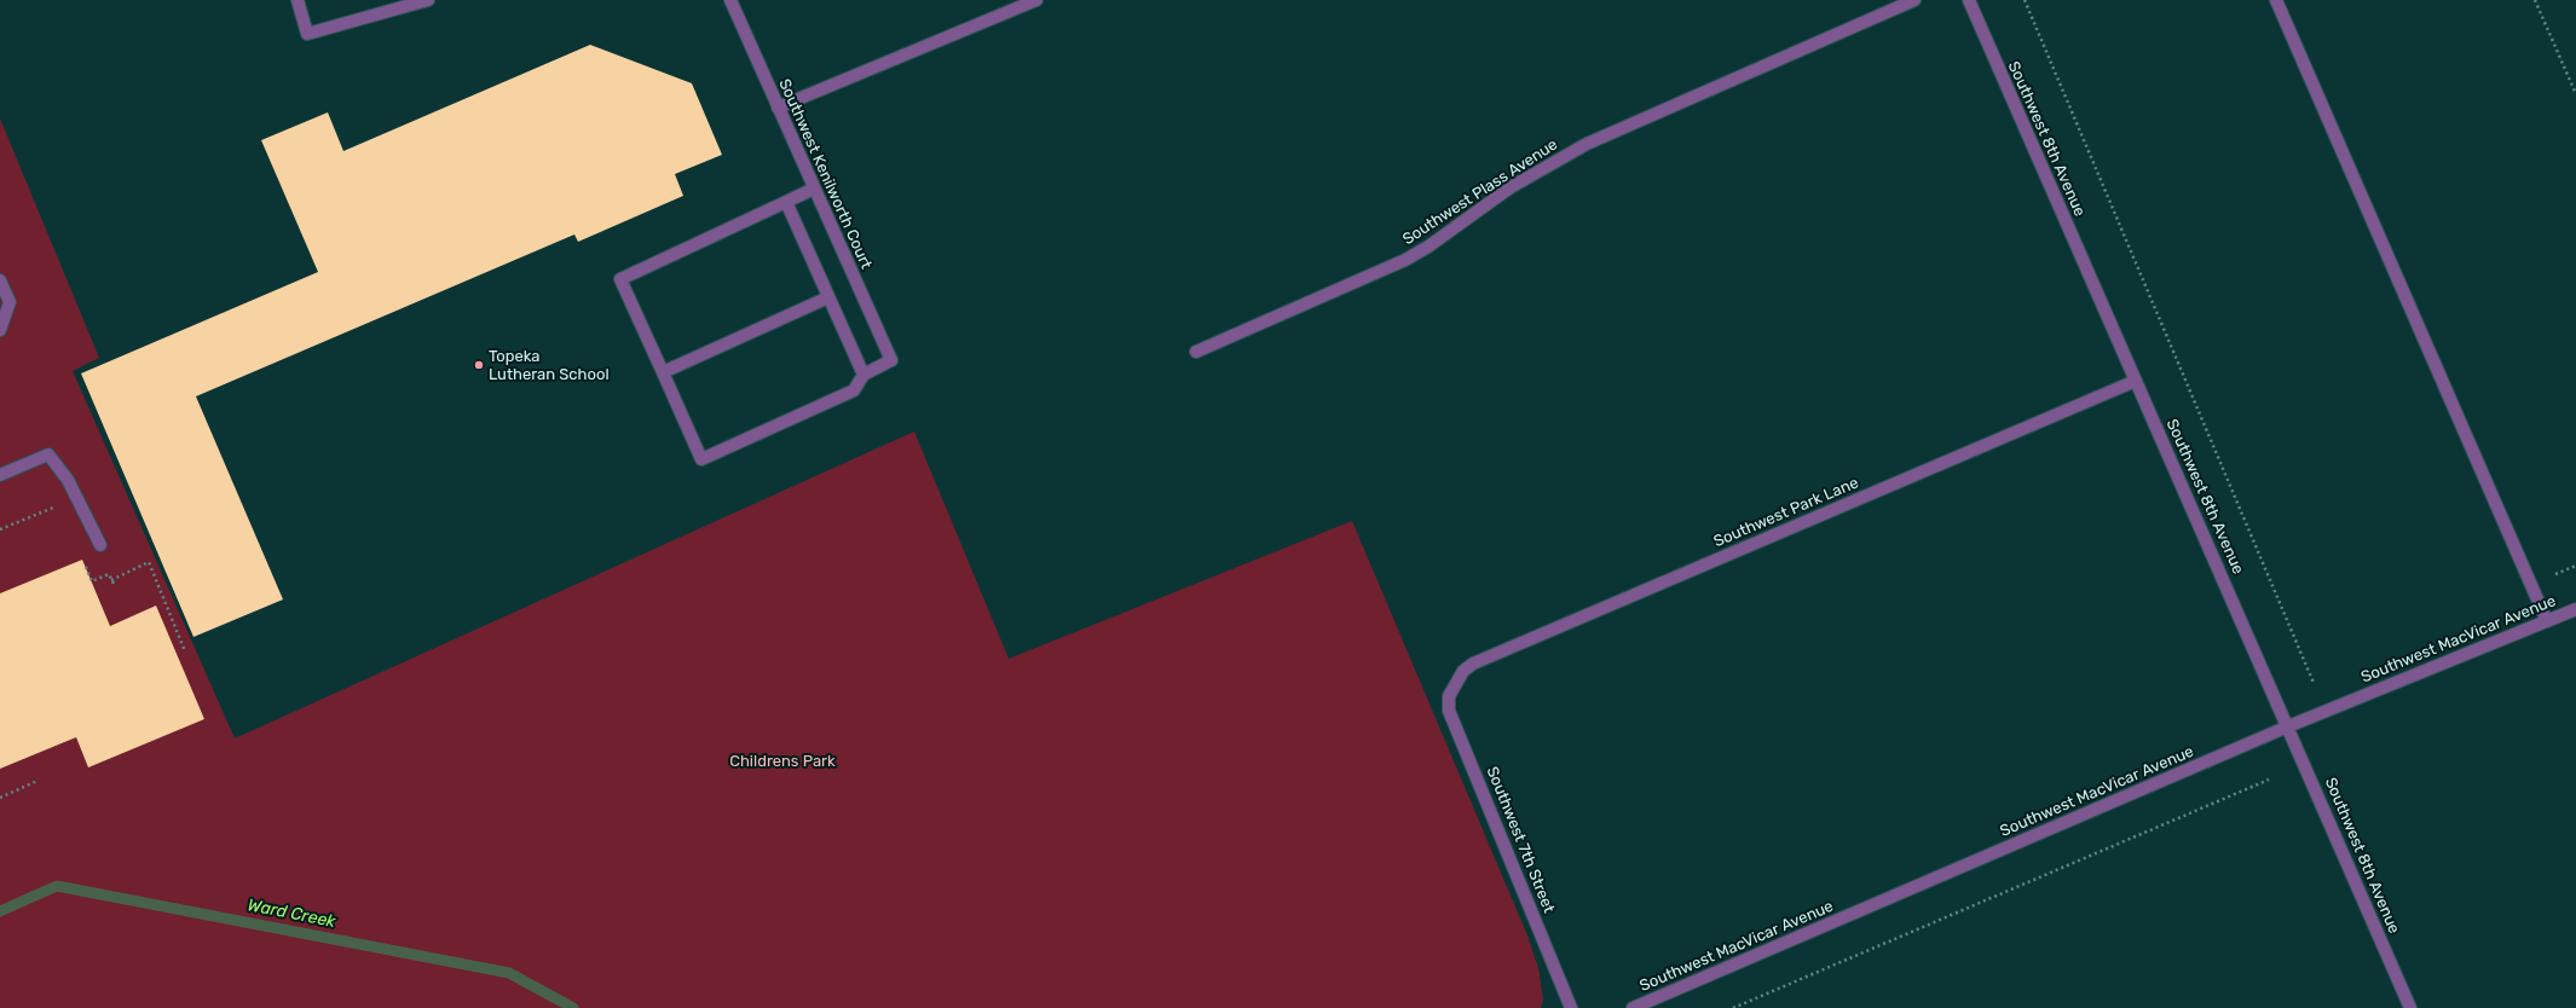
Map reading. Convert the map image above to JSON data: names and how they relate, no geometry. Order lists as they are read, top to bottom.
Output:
{
  "streets": {
    "street": [
      "Southwest 8th Avenue",
      "Southwest Kenilworth Court",
      "Southwest Plass Avenue",
      "Southwest Park Lane",
      "Southwest MacVicar Avenue",
      "Southwest 7th Street"
    ]
  },
  "crossings": [
    ["Southwest 8th Avenue", "Southwest Park Lane"],
    ["Southwest 8th Avenue", "Southwest MacVicar Avenue"],
    ["Southwest Park Lane", "Southwest 7th Street"]
  ],
  "water": ["Ward Creek"],
  "parks": ["Childrens Park"],
  "places": ["Topeka Lutheran School"]
}
